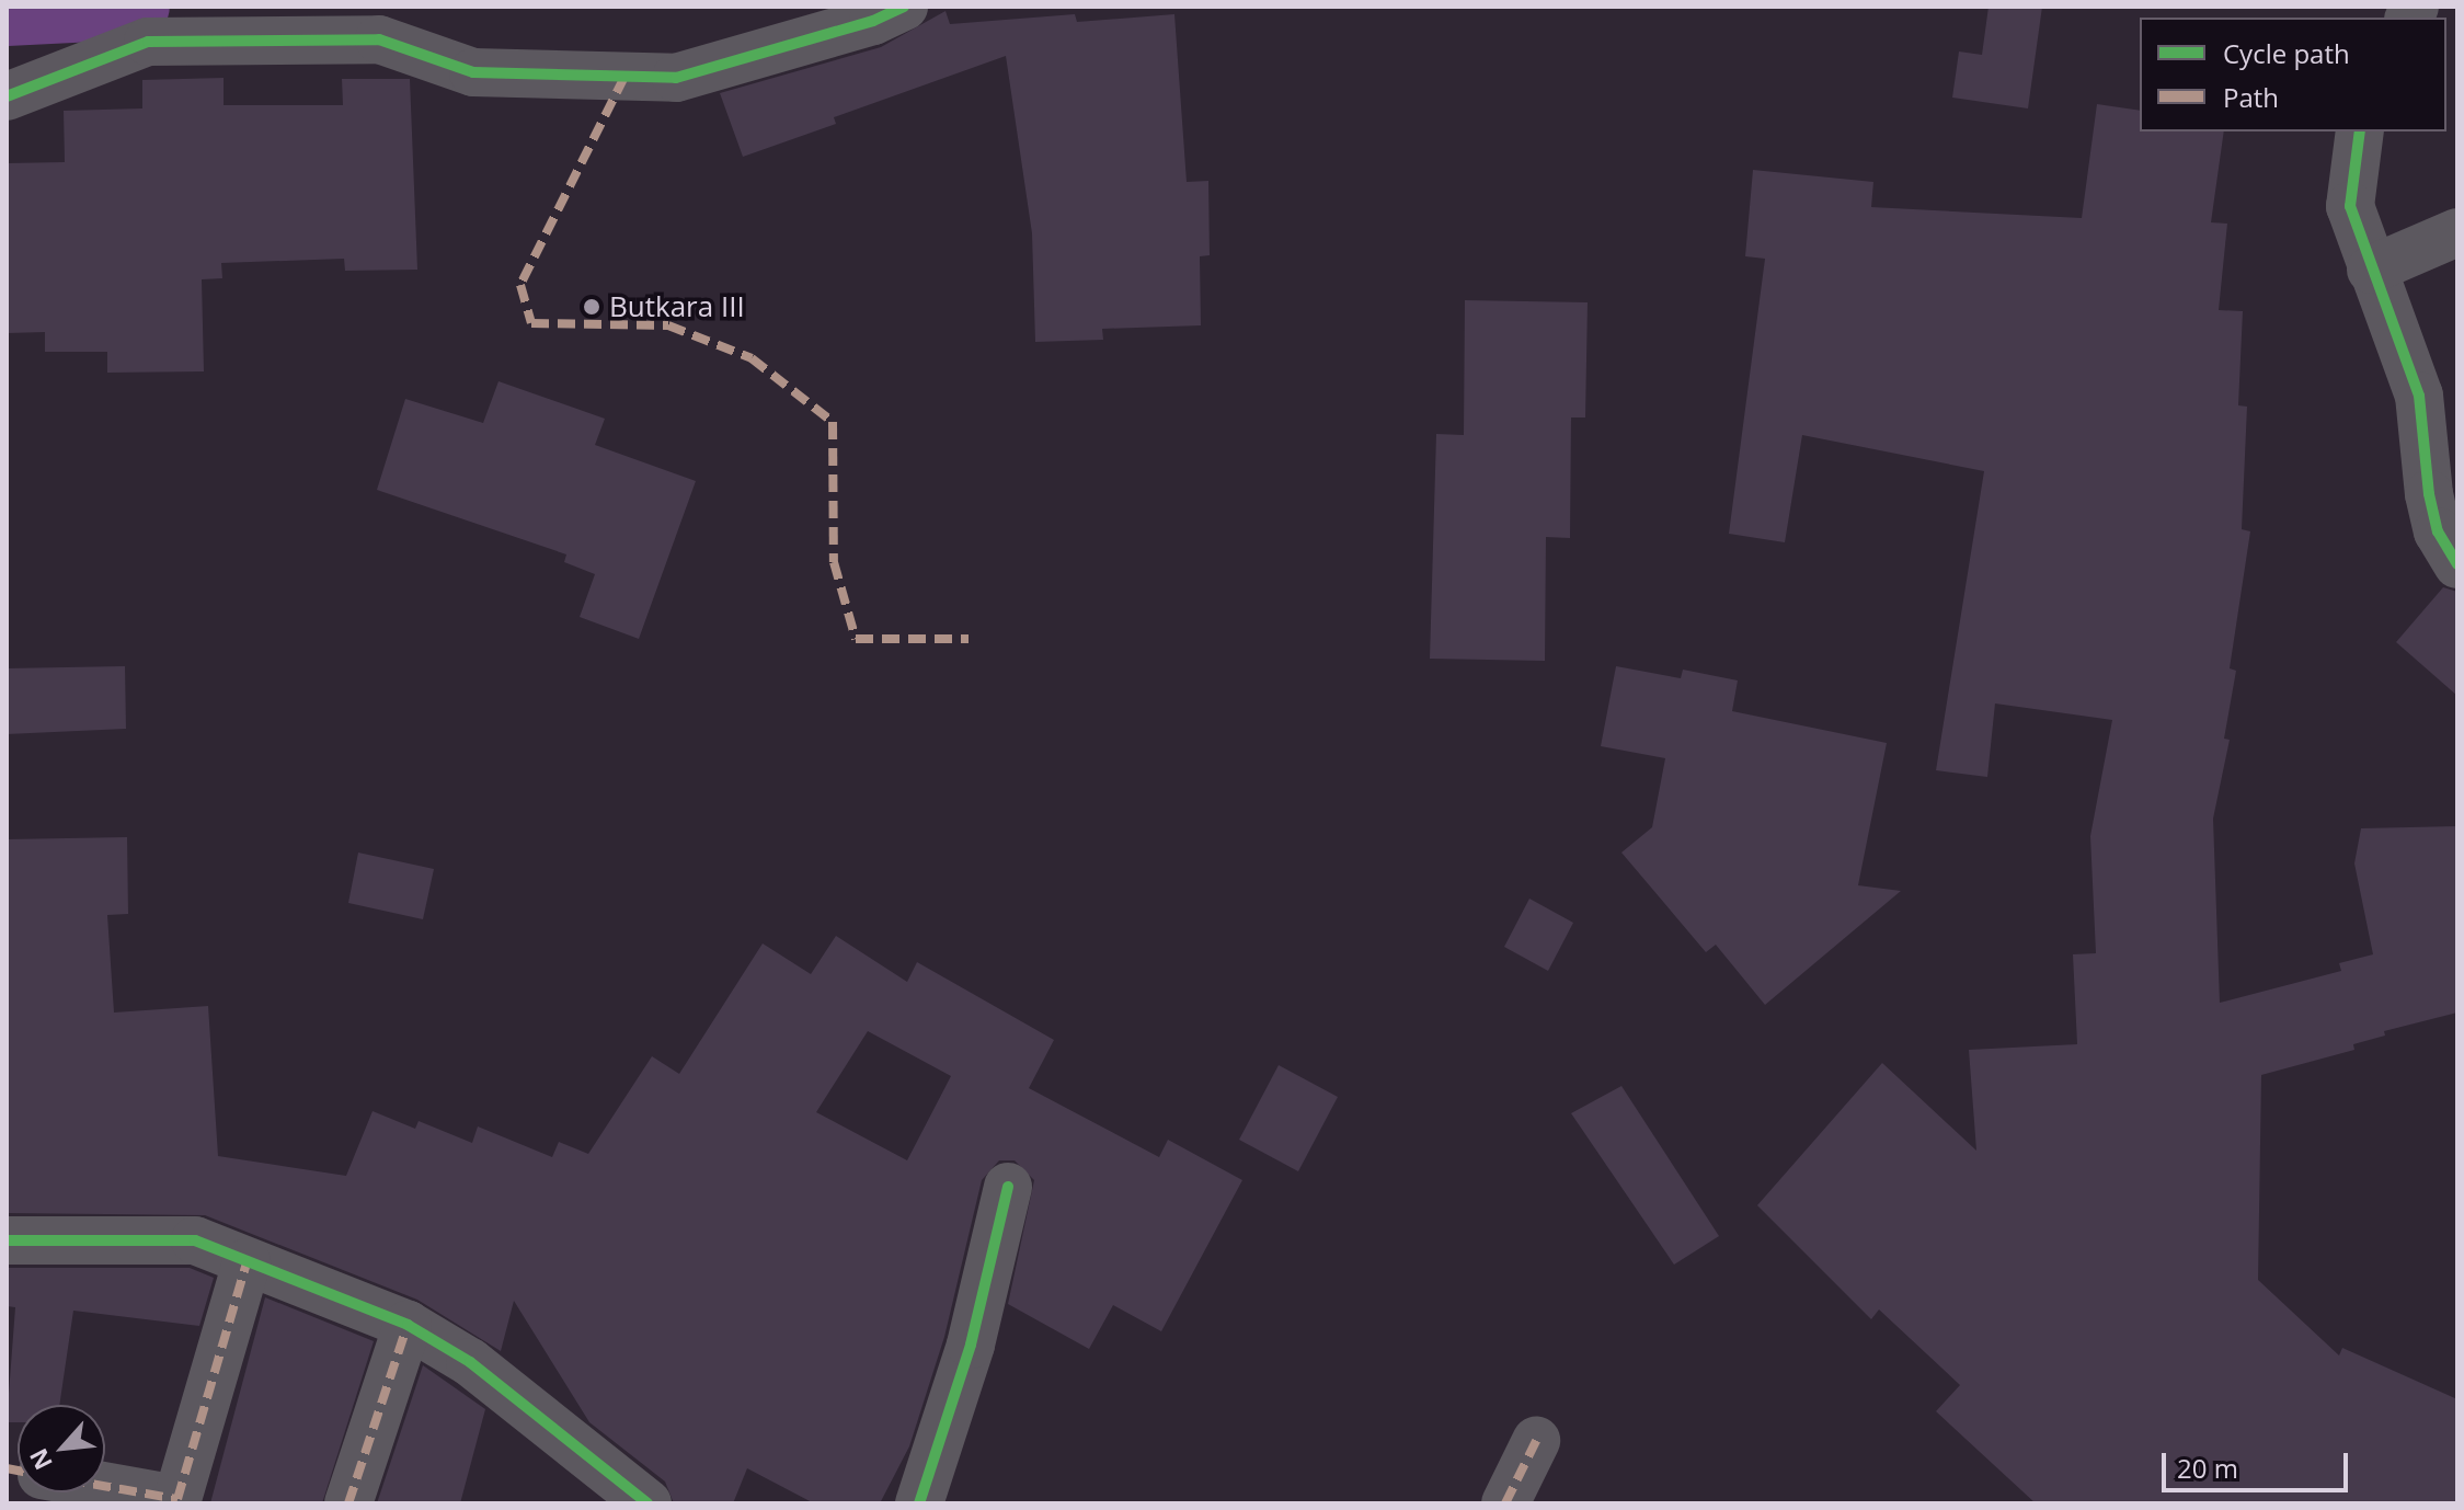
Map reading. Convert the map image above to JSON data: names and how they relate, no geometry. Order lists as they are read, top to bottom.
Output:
{
  "places": ["Butkara III"],
  "legend": ["Cycle path", "Path"],
  "scale_bar": "20 m",
  "north": "bottom left"
}
